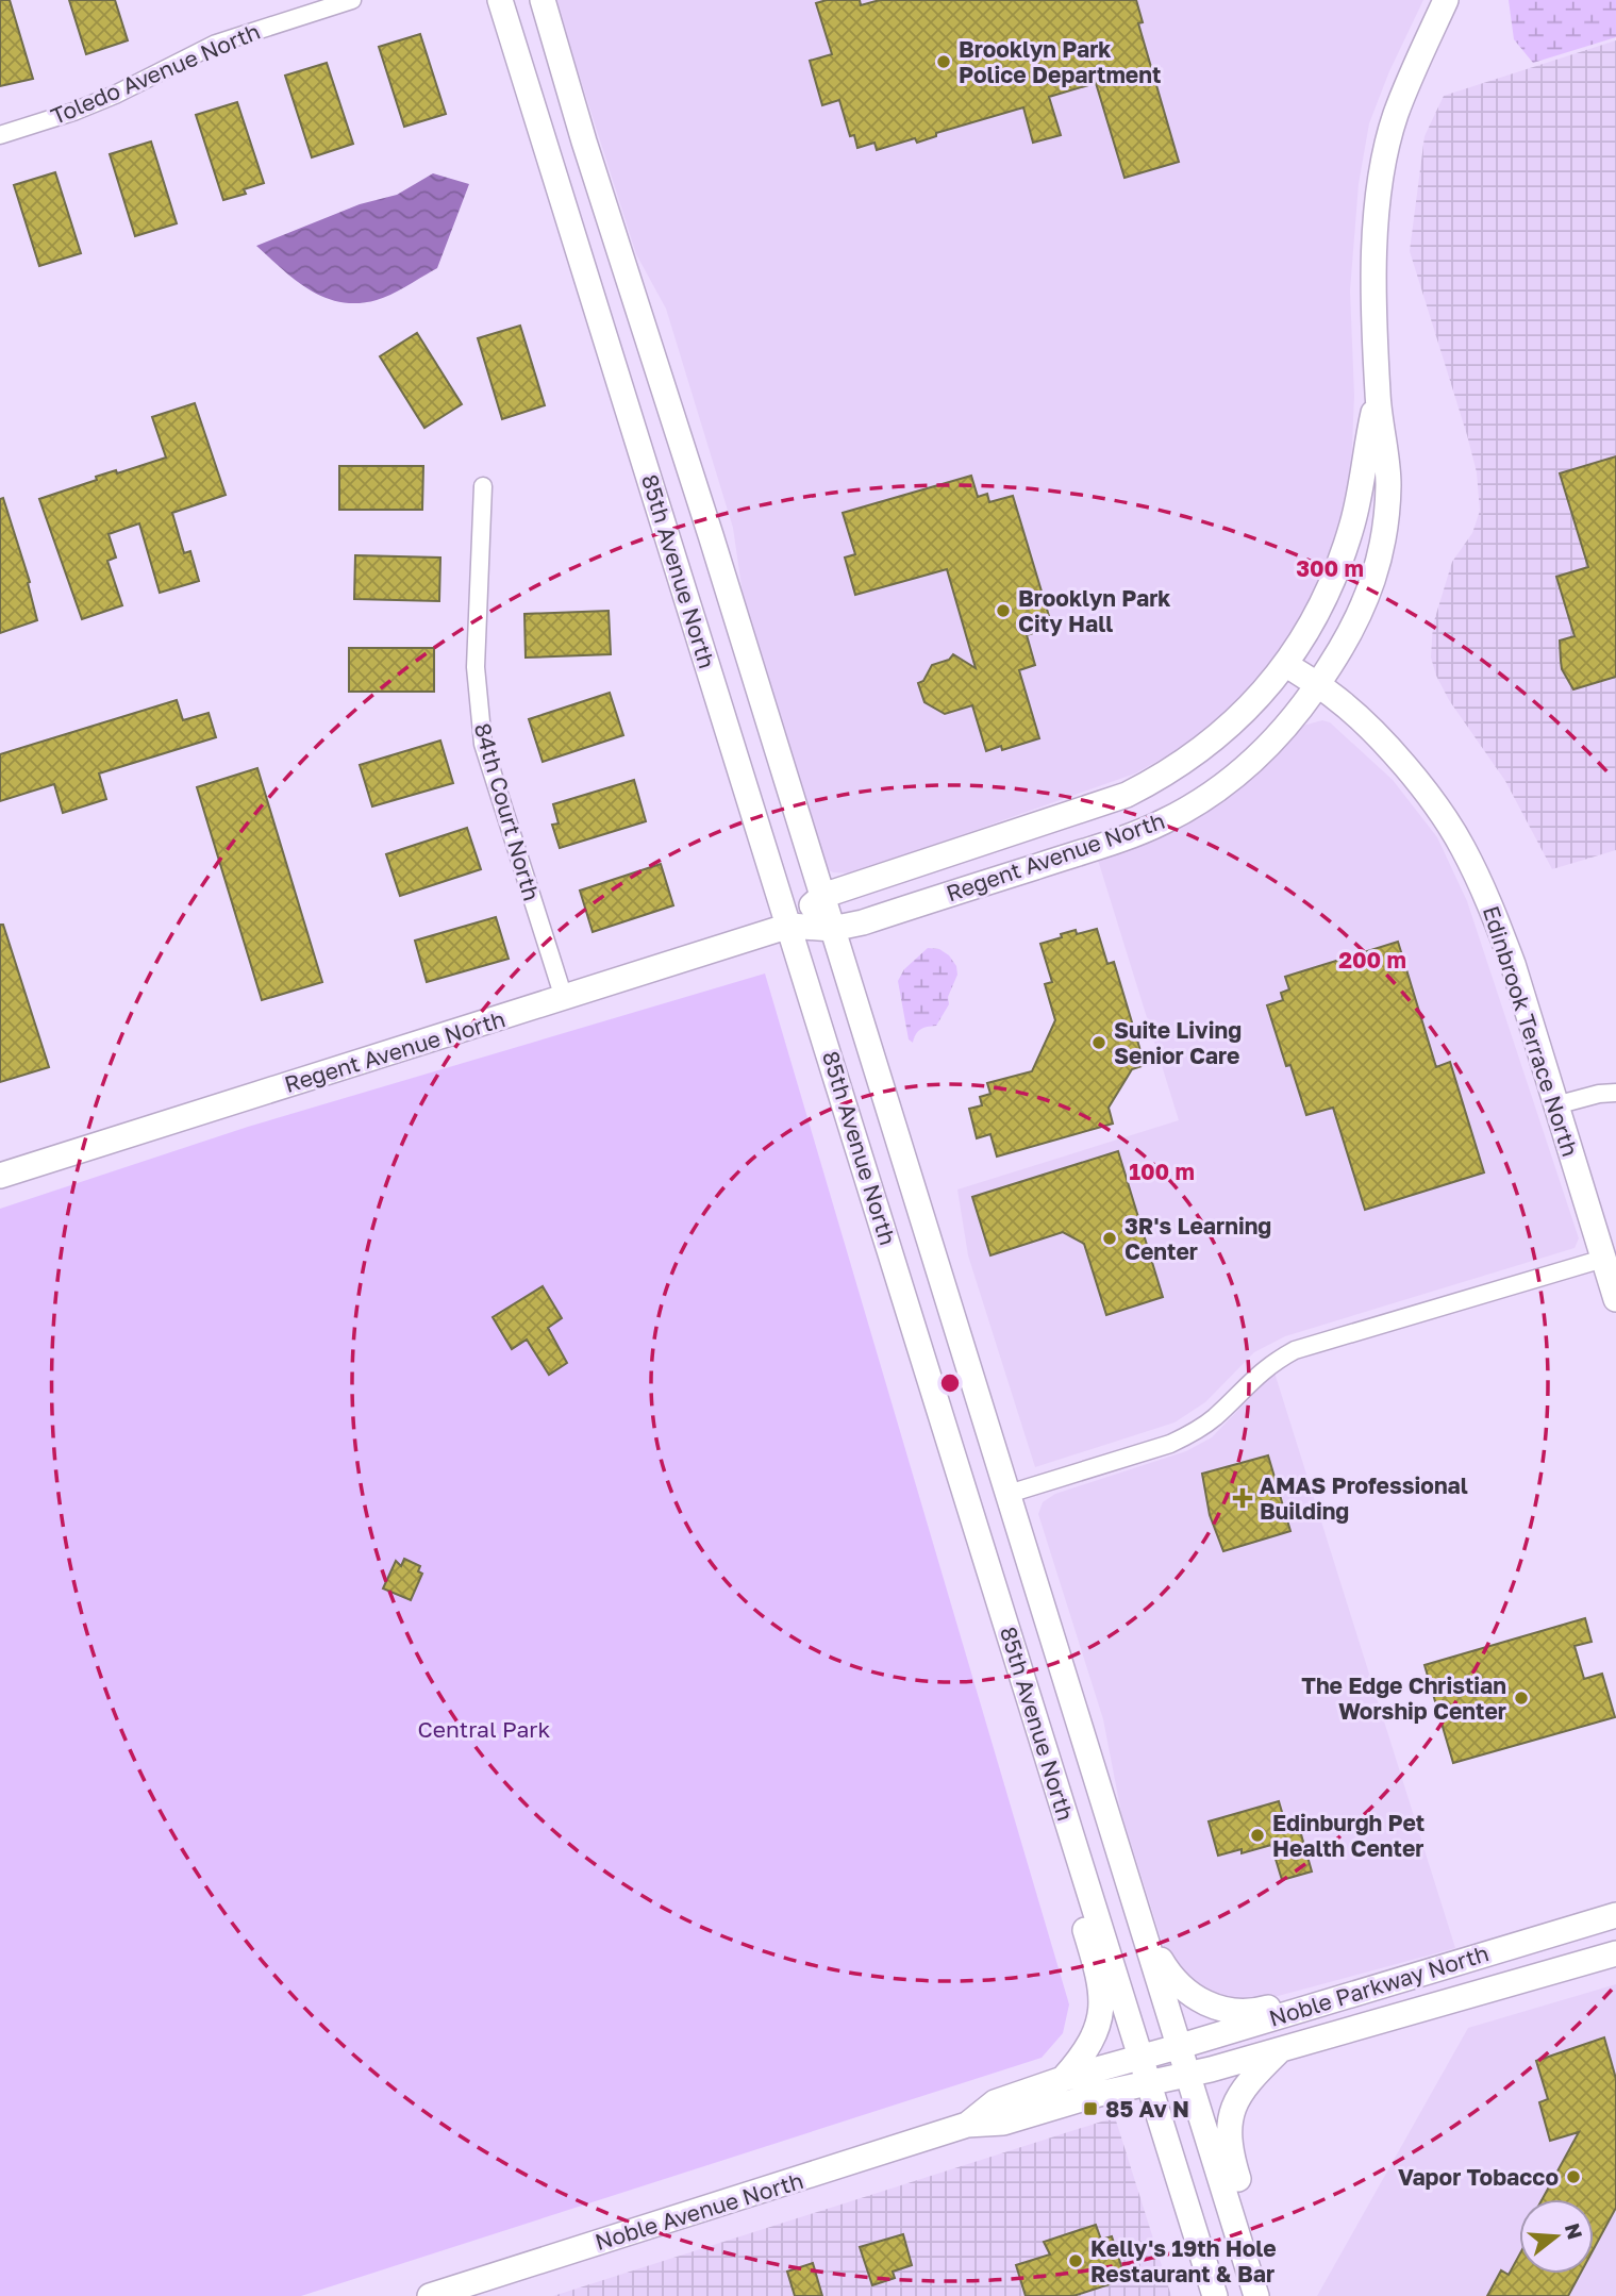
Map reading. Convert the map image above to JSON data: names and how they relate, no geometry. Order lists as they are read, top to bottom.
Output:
{
  "streets": {
    "main road": [
      "85th Avenue North",
      "Regent Avenue North",
      "Edinbrook Terrace North",
      "Noble Parkway North",
      "Noble Avenue North"
    ],
    "street": ["Toledo Avenue North", "84th Court North"]
  },
  "crossings": [
    ["85th Avenue North", "Regent Avenue North"],
    ["85th Avenue North", "Noble Parkway North"],
    ["85th Avenue North", "Noble Avenue North"],
    ["84th Court North", "Regent Avenue North"],
    ["Regent Avenue North", "Edinbrook Terrace North"],
    ["Noble Parkway North", "Noble Avenue North"]
  ],
  "parks": ["Central Park"],
  "places": {
    "other": [
      "Brooklyn Park Police Department",
      "Brooklyn Park City Hall",
      "Suite Living Senior Care",
      "3R's Learning Center",
      "The Edge Christian Worship Center",
      "Edinburgh Pet Health Center",
      "Vapor Tobacco",
      "Kelly's 19th Hole Restaurant & Bar"
    ],
    "health": ["AMAS Professional Building"],
    "transit": ["85 Av N"]
  },
  "north": "right",
  "rings": ["300 m", "200 m", "100 m"]
}
